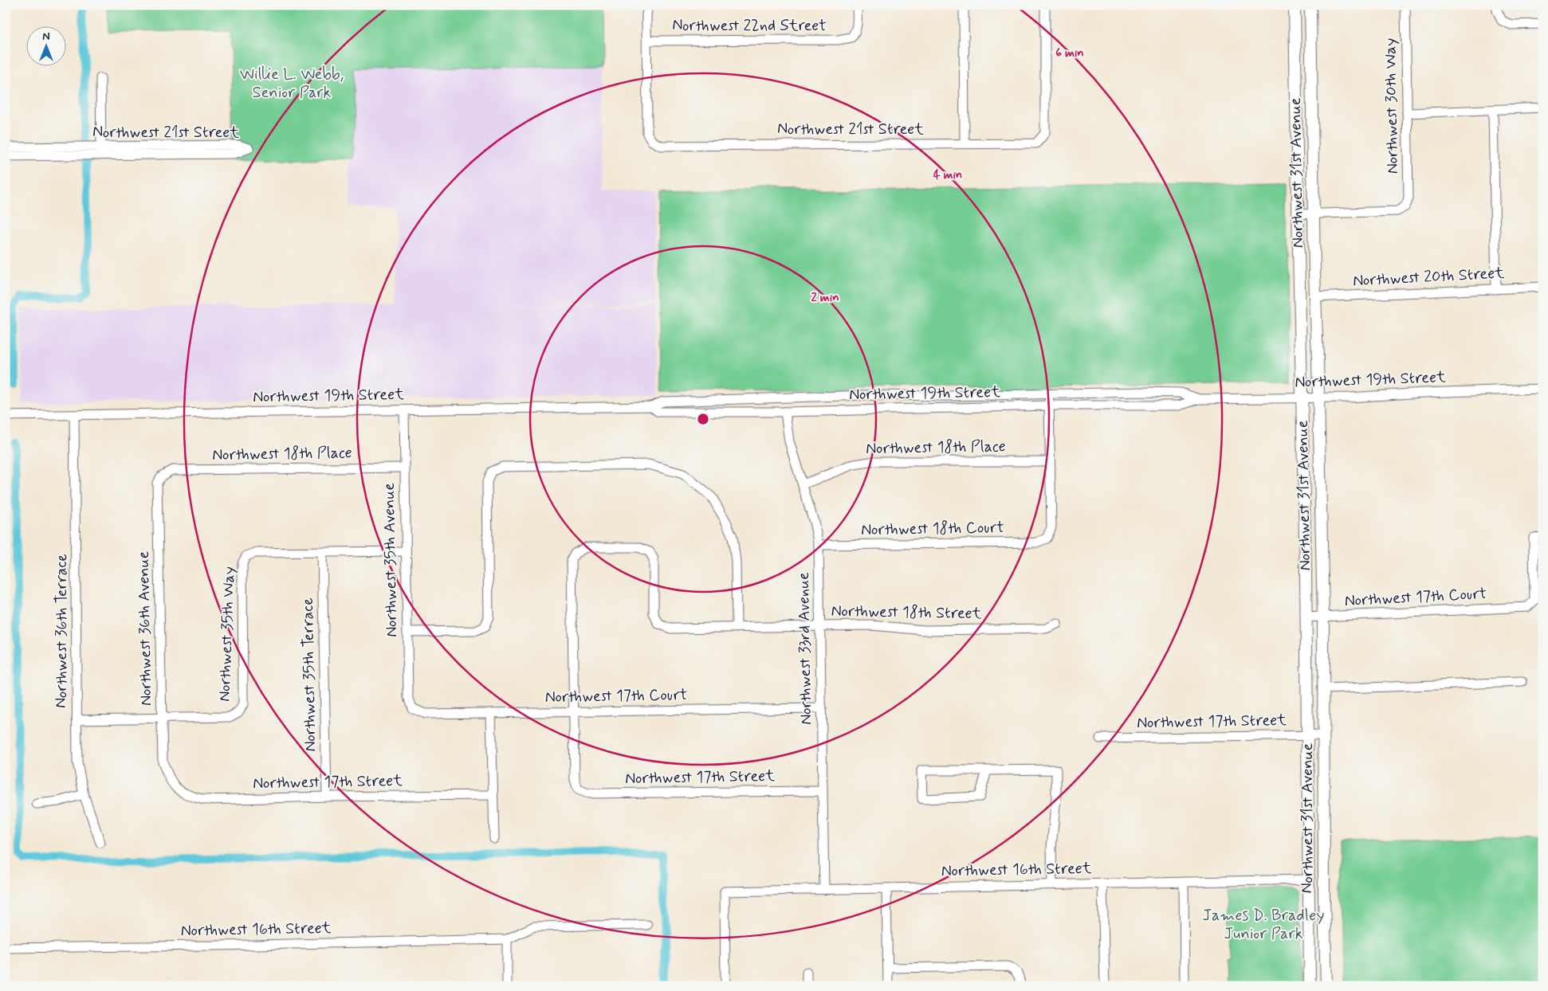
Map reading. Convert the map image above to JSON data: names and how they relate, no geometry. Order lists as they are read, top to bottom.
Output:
{
  "streets": {
    "main road": ["Northwest 31st Avenue"],
    "street": [
      "Northwest 22nd Street",
      "Northwest 30th Way",
      "Northwest 21st Street",
      "Northwest 20th Street",
      "Northwest 19th Street",
      "Northwest 18th Place",
      "Northwest 18th Court",
      "Northwest 35th Avenue",
      "Northwest 17th Court",
      "Northwest 18th Street",
      "Northwest 36th Avenue",
      "Northwest 36th Terrace",
      "Northwest 35th Way",
      "Northwest 33rd Avenue",
      "Northwest 35th Terrace",
      "Northwest 17th Street",
      "Northwest 16th Street"
    ]
  },
  "crossings": [
    ["Northwest 22nd Street", "Northwest 21st Street"],
    ["Northwest 30th Way", "Northwest 31st Avenue"],
    ["Northwest 31st Avenue", "Northwest 20th Street"],
    ["Northwest 31st Avenue", "Northwest 19th Street"],
    ["Northwest 31st Avenue", "Northwest 17th Court"],
    ["Northwest 31st Avenue", "Northwest 17th Street"],
    ["Northwest 31st Avenue", "Northwest 16th Street"],
    ["Northwest 19th Street", "Northwest 35th Avenue"],
    ["Northwest 19th Street", "Northwest 36th Terrace"],
    ["Northwest 19th Street", "Northwest 33rd Avenue"],
    ["Northwest 18th Place", "Northwest 18th Court"],
    ["Northwest 18th Place", "Northwest 35th Avenue"],
    ["Northwest 18th Place", "Northwest 36th Avenue"],
    ["Northwest 18th Place", "Northwest 33rd Avenue"],
    ["Northwest 18th Court", "Northwest 33rd Avenue"],
    ["Northwest 35th Avenue", "Northwest 17th Court"],
    ["Northwest 17th Court", "Northwest 18th Street"],
    ["Northwest 17th Court", "Northwest 33rd Avenue"],
    ["Northwest 17th Court", "Northwest 17th Street"],
    ["Northwest 18th Street", "Northwest 33rd Avenue"],
    ["Northwest 18th Street", "Northwest 17th Street"],
    ["Northwest 36th Avenue", "Northwest 35th Way"],
    ["Northwest 36th Avenue", "Northwest 17th Street"],
    ["Northwest 35th Way", "Northwest 35th Terrace"],
    ["Northwest 33rd Avenue", "Northwest 17th Street"],
    ["Northwest 33rd Avenue", "Northwest 16th Street"],
    ["Northwest 35th Terrace", "Northwest 17th Street"]
  ],
  "parks": ["Willie L. Webb, Senior Park", "James D. Bradley Junior Park"],
  "north": "top",
  "rings": ["6 min", "4 min", "2 min"]
}
